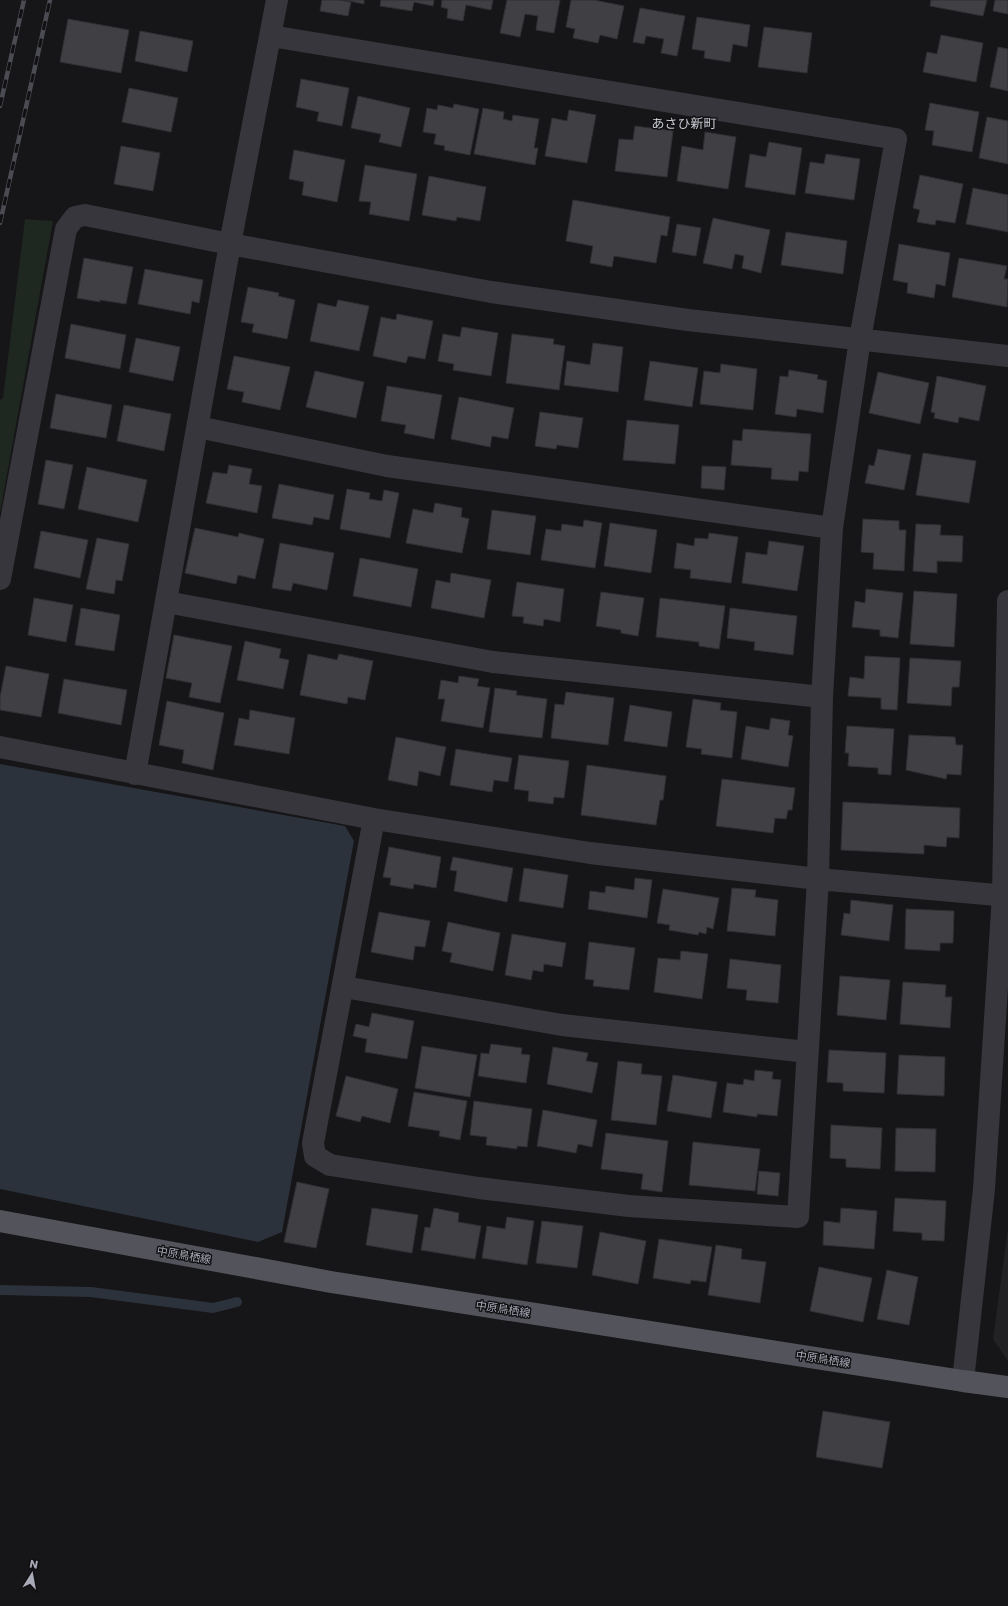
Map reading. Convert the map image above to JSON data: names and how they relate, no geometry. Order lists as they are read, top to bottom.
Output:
{
  "streets": {
    "main road": ["中原鳥栖線"]
  },
  "districts": ["あさひ新町"],
  "north": "top"
}
